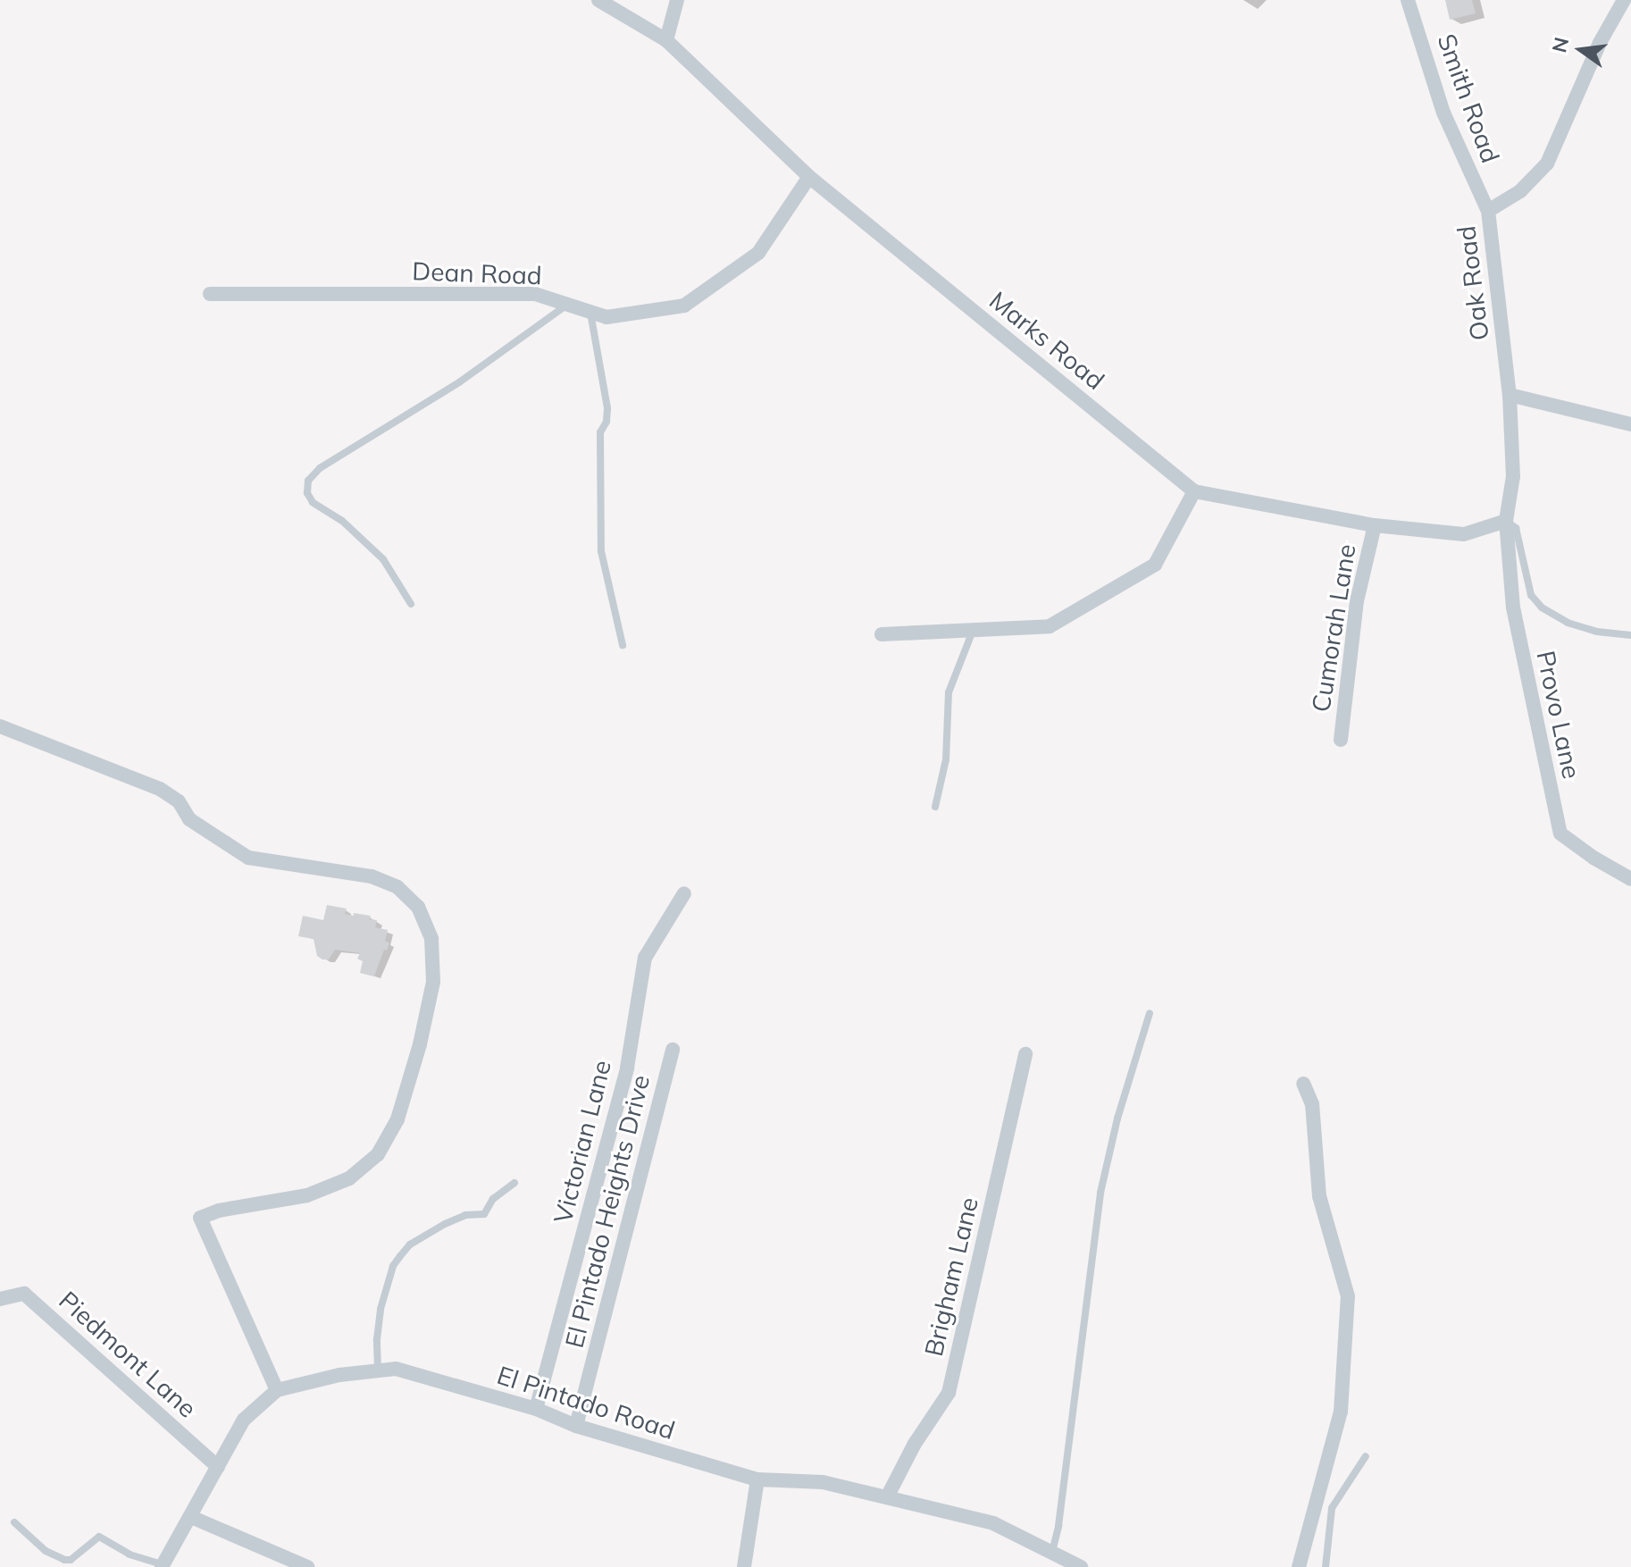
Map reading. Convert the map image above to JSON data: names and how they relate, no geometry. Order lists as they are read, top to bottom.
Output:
{
  "streets": {
    "street": [
      "Smith Road",
      "Dean Road",
      "Oak Road",
      "Marks Road",
      "Cumorah Lane",
      "Provo Lane",
      "Victorian Lane",
      "El Pintado Heights Drive",
      "Brigham Lane",
      "Piedmont Lane",
      "El Pintado Road"
    ]
  },
  "crossings": [
    ["Smith Road", "Oak Road"],
    ["Dean Road", "Marks Road"],
    ["Oak Road", "Marks Road"],
    ["Oak Road", "Provo Lane"],
    ["Marks Road", "Cumorah Lane"],
    ["Marks Road", "Provo Lane"],
    ["Victorian Lane", "El Pintado Road"],
    ["El Pintado Heights Drive", "El Pintado Road"],
    ["Brigham Lane", "El Pintado Road"],
    ["Piedmont Lane", "El Pintado Road"]
  ],
  "north": "left"
}
